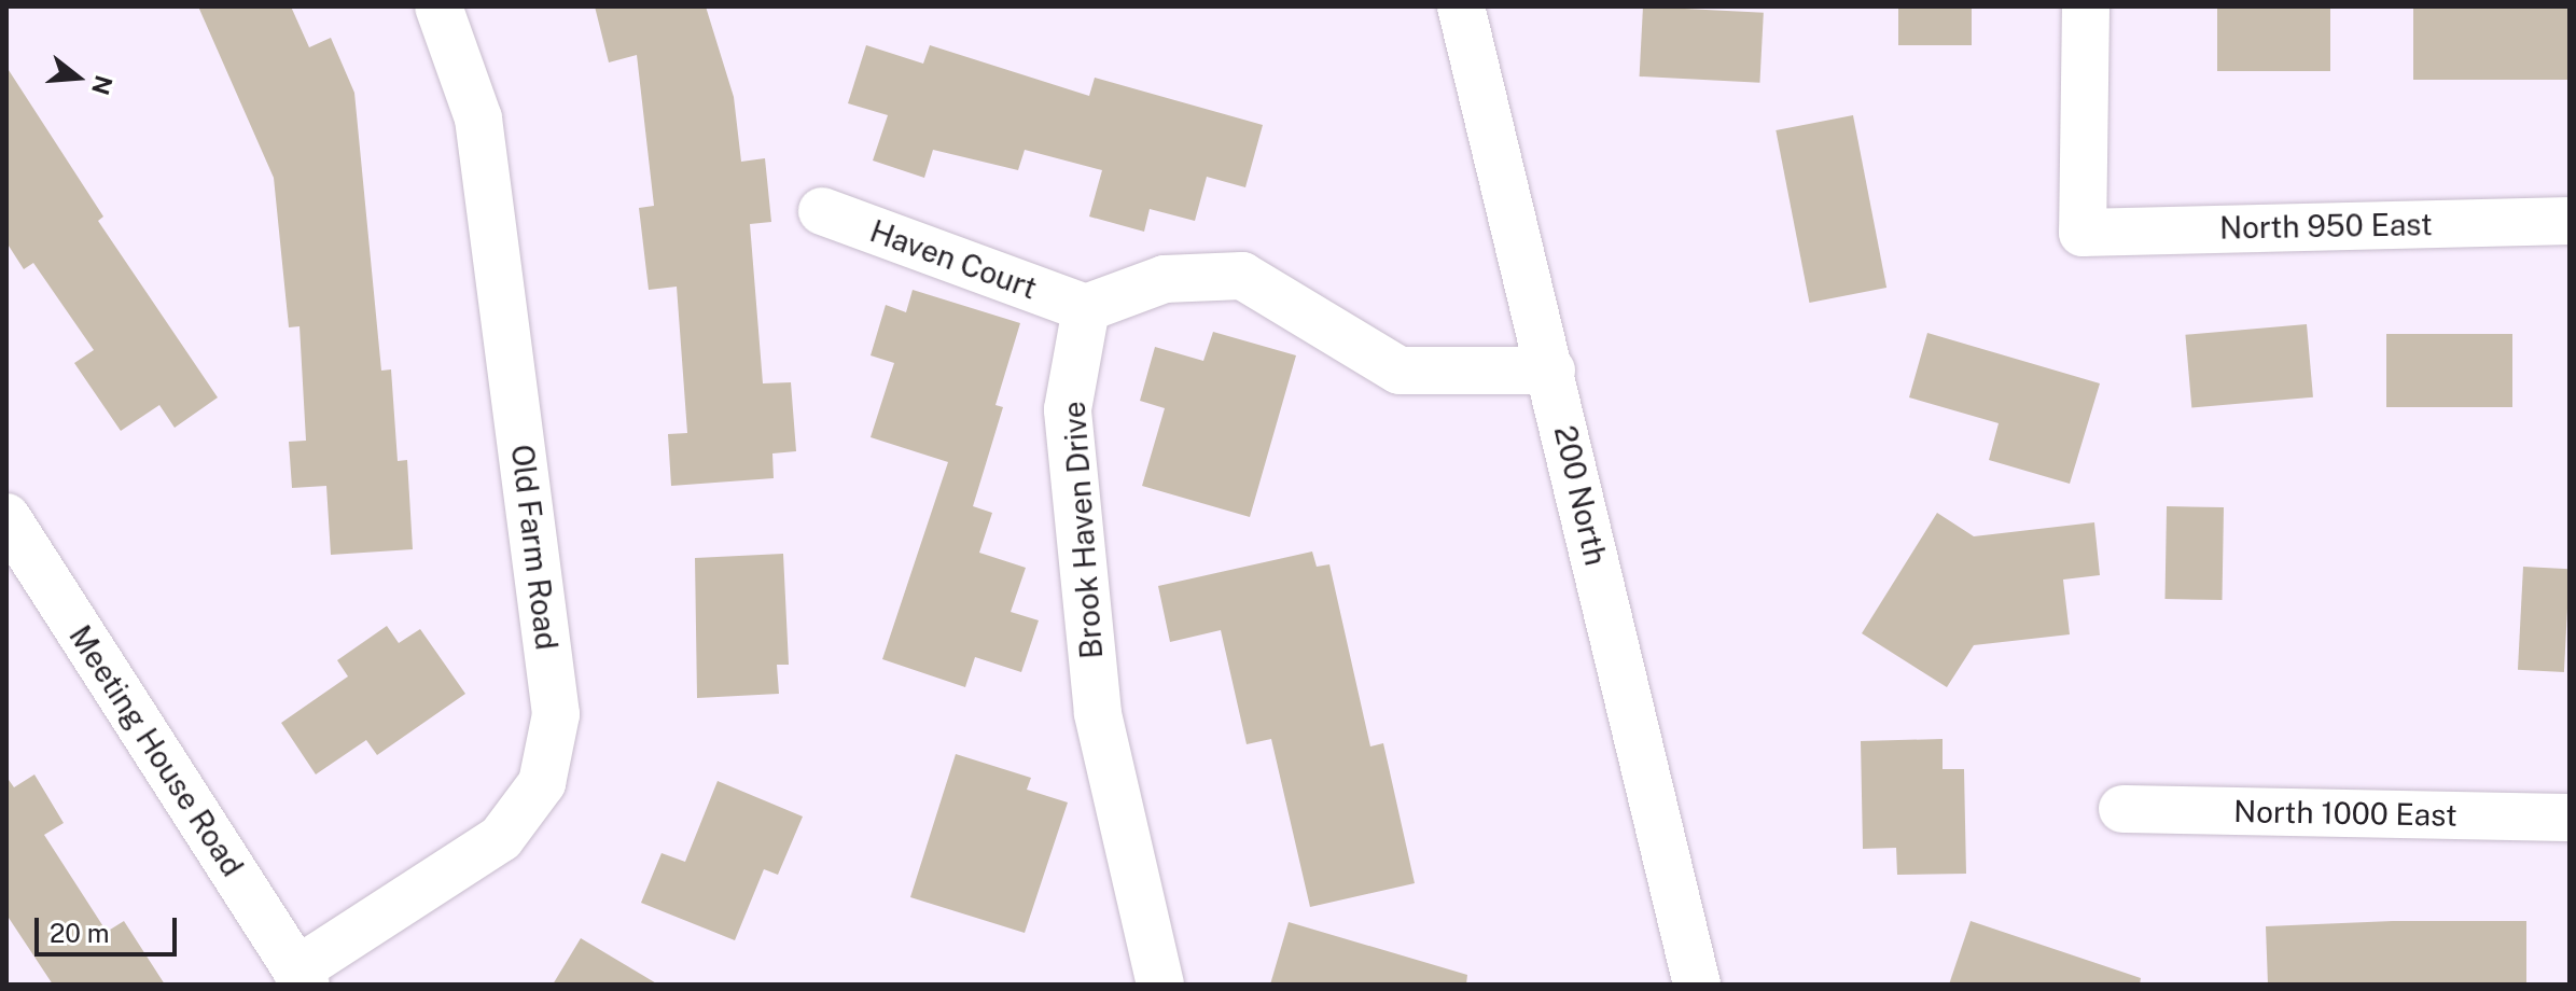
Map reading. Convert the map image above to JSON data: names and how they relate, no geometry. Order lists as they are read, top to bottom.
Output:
{
  "streets": {
    "street": [
      "North 950 East",
      "Haven Court",
      "200 North",
      "Brook Haven Drive",
      "Old Farm Road",
      "Meeting House Road",
      "North 1000 East"
    ]
  },
  "crossings": [
    ["Haven Court", "Brook Haven Drive"],
    ["Old Farm Road", "Meeting House Road"]
  ],
  "scale_bar": "20 m",
  "north": "right"
}
